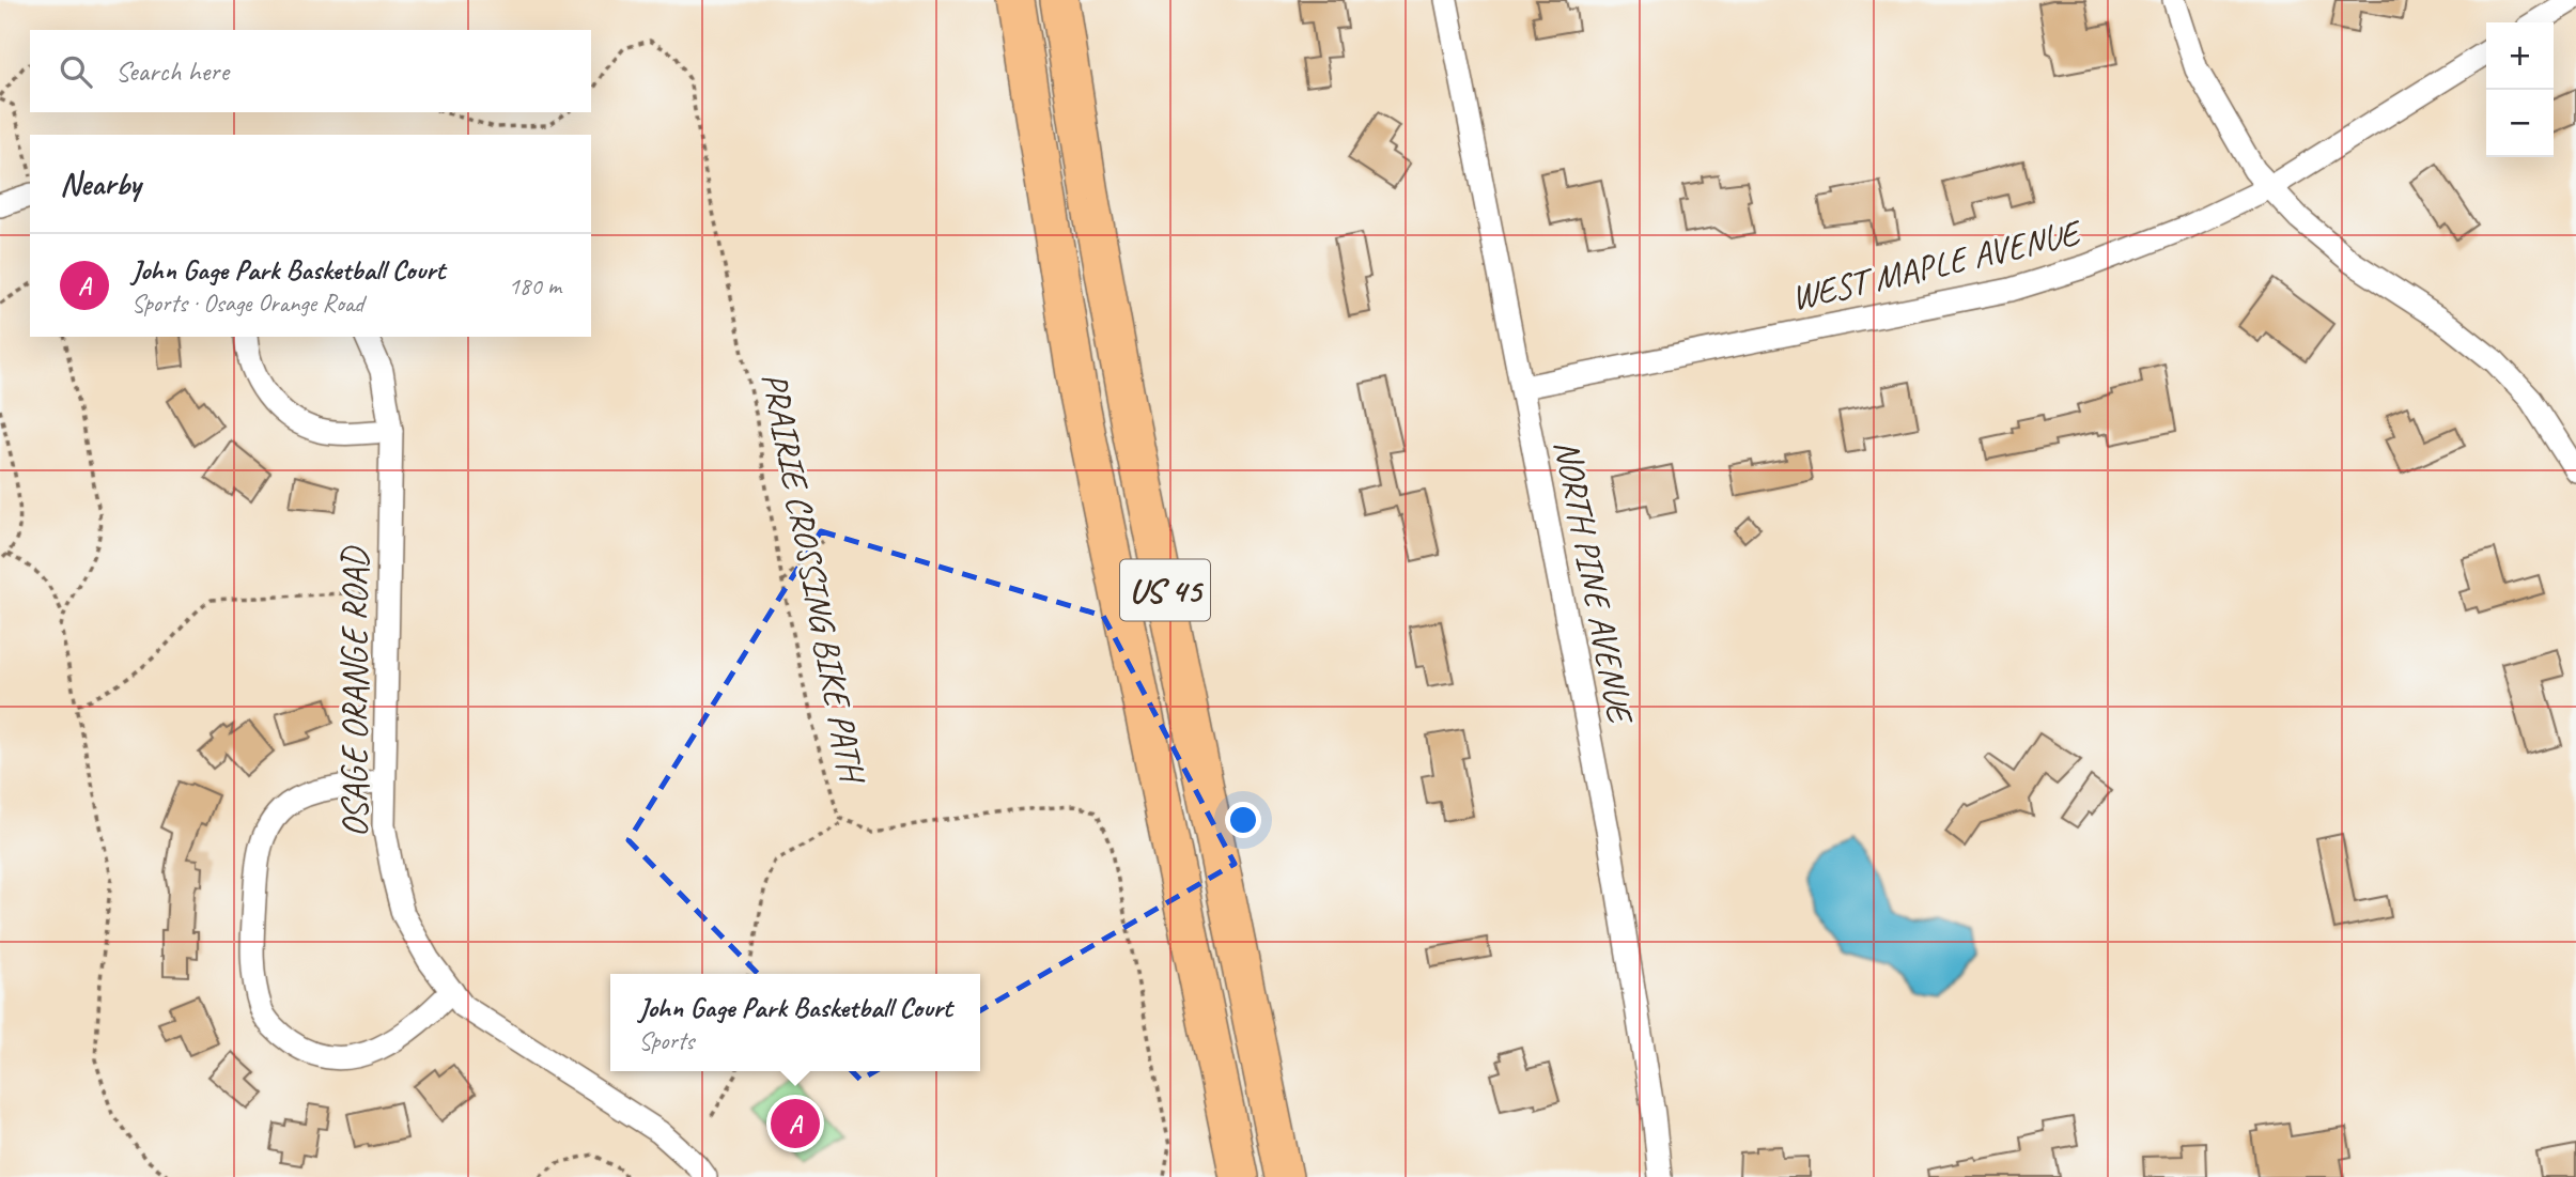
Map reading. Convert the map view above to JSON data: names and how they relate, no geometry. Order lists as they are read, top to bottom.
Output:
{
  "streets": {
    "main road": ["US 45"],
    "street": ["WEST MAPLE AVENUE", "NORTH PINE AVENUE", "OSAGE ORANGE ROAD"],
    "path": ["PRAIRIE CROSSING BIKE PATH"]
  },
  "crossings": [
    ["WEST MAPLE AVENUE", "NORTH PINE AVENUE"]
  ],
  "page": {
    "map_buttons": ["+", "−"],
    "search": "Search here",
    "heading": "Nearby",
    "list": [
      {
        "mark": "A",
        "name": "John Gage Park Basketball Court",
        "note": "Sports · Osage Orange Road",
        "value": "180 m"
      }
    ],
    "popup": ["John Gage Park Basketball Court", "Sports"],
    "pins": "A"
  }
}
